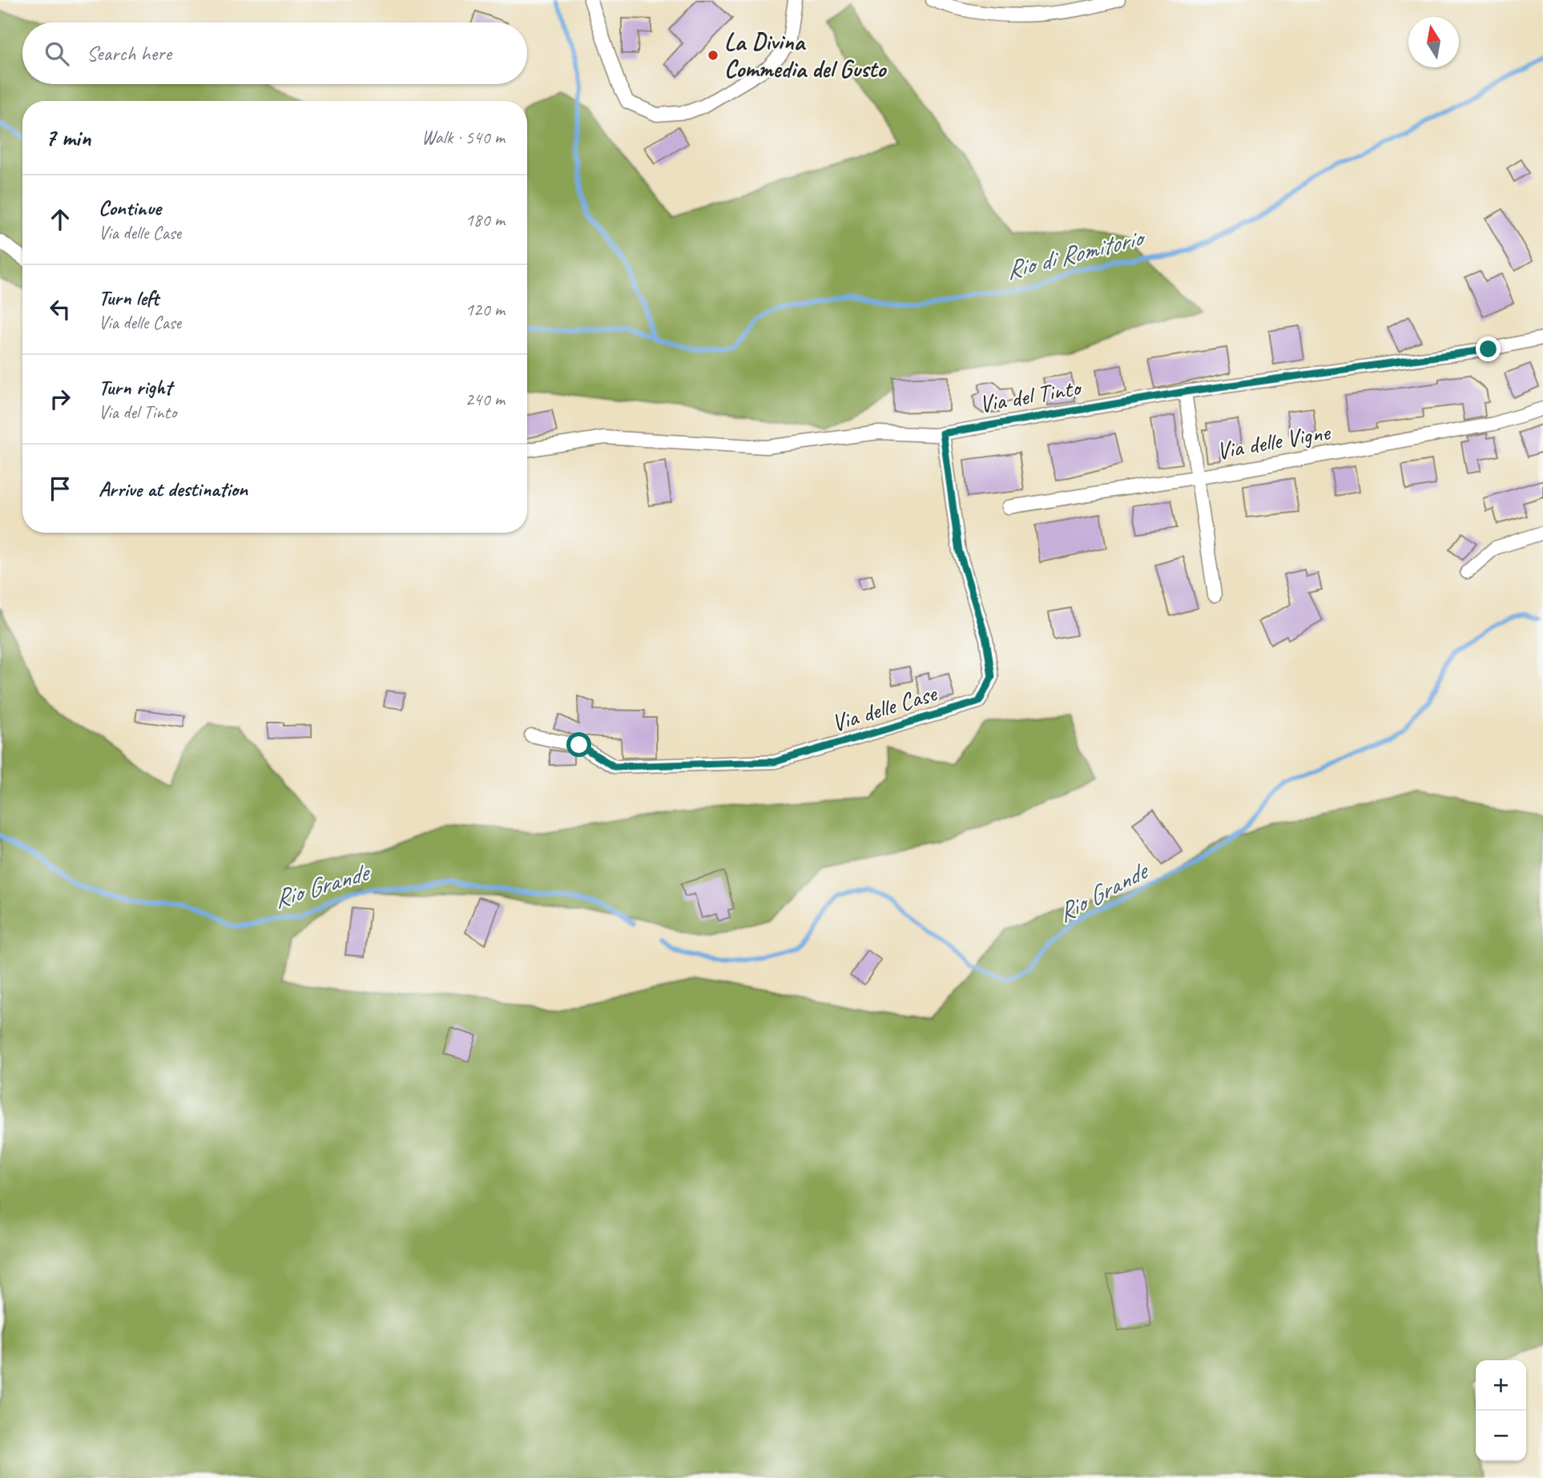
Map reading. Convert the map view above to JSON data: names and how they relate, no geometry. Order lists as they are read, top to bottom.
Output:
{
  "streets": {
    "street": ["Via del Tinto", "Via delle Vigne", "Via delle Case"]
  },
  "crossings": [
    ["Via del Tinto", "Via delle Case"]
  ],
  "water": ["Rio di Romitorio", "Rio Grande"],
  "places": ["La Divina Commedia del Gusto"],
  "north": "top",
  "page": {
    "search": "Search here",
    "heading": ["7 min", "Walk · 540 m"],
    "list": [
      ["Continue", "Via delle Case", "180 m"],
      ["Turn left", "Via delle Case", "120 m"],
      ["Turn right", "Via del Tinto", "240 m"],
      "Arrive at destination"
    ],
    "map_buttons": ["+", "−"]
  }
}
